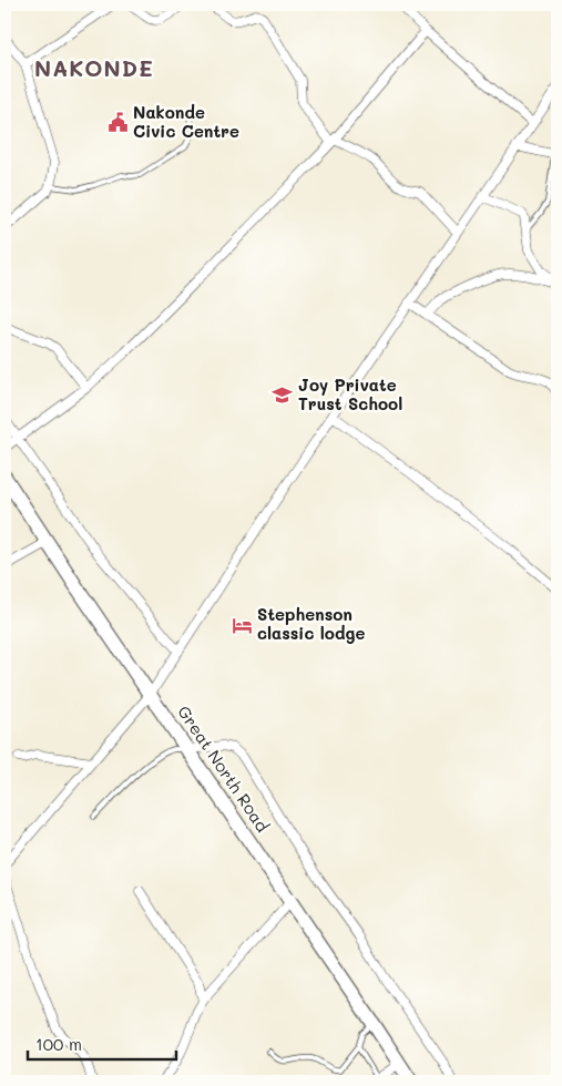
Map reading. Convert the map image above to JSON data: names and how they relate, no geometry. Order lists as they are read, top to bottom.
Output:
{
  "streets": {
    "highway": ["Great North Road"]
  },
  "districts": ["NAKONDE"],
  "places": {
    "public building": ["Nakonde Civic Centre"],
    "school or university": ["Joy Private Trust School"],
    "hotel": ["Stephenson classic lodge"]
  },
  "scale_bar": "100 m"
}
